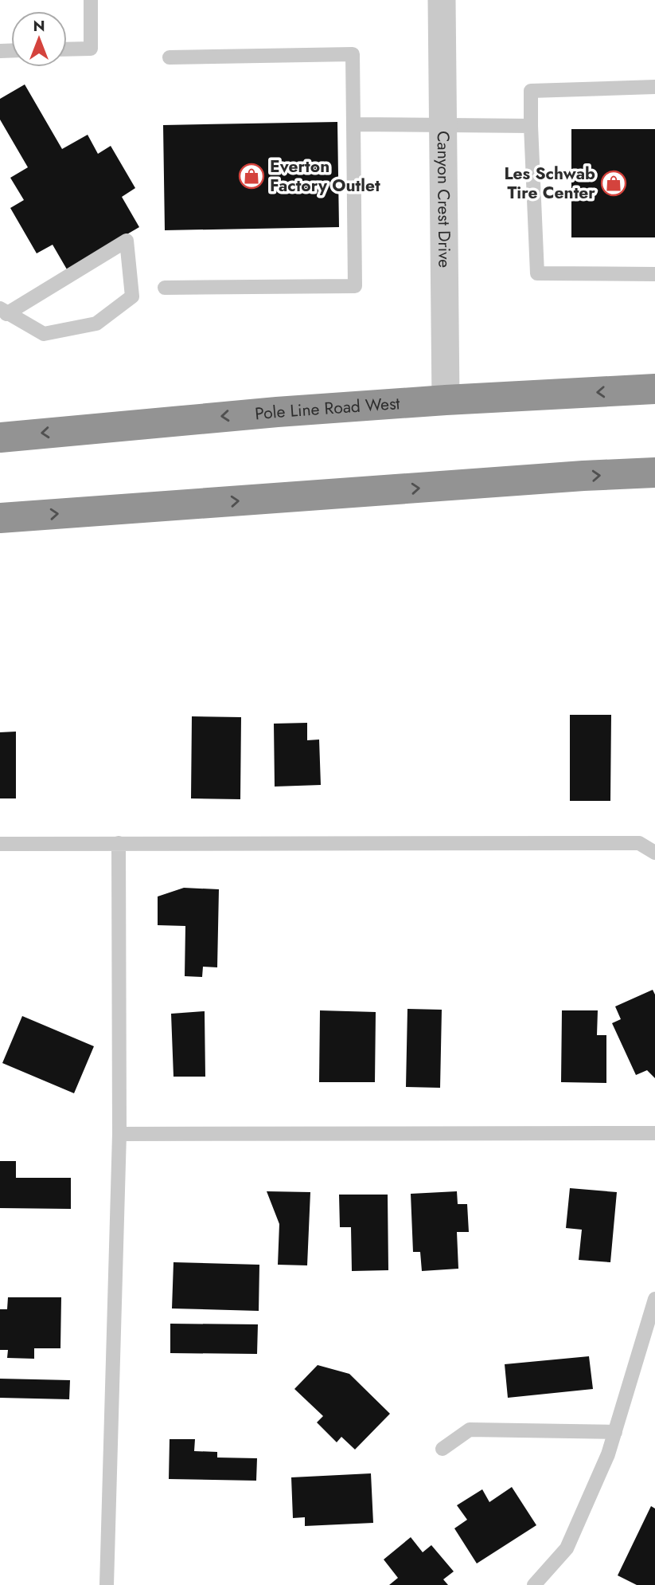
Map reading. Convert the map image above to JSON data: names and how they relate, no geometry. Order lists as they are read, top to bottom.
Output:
{
  "streets": {
    "highway": ["Pole Line Road West"],
    "street": ["Canyon Crest Drive"]
  },
  "crossings": [
    ["Canyon Crest Drive", "Pole Line Road West"]
  ],
  "places": {
    "shop": ["Everton Factory Outlet", "Les Schwab Tire Center"]
  },
  "north": "top"
}
